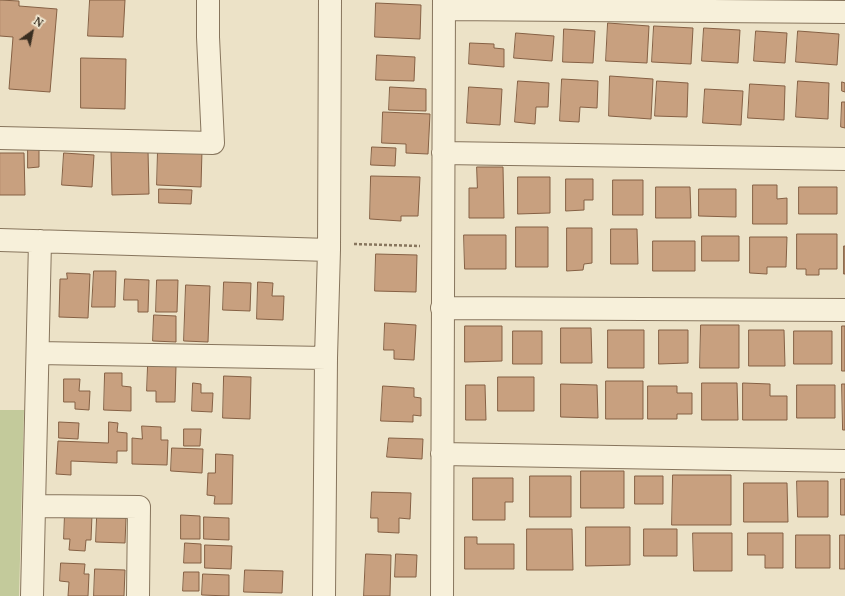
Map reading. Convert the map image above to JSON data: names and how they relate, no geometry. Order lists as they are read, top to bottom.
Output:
{
  "north": "top right"
}
